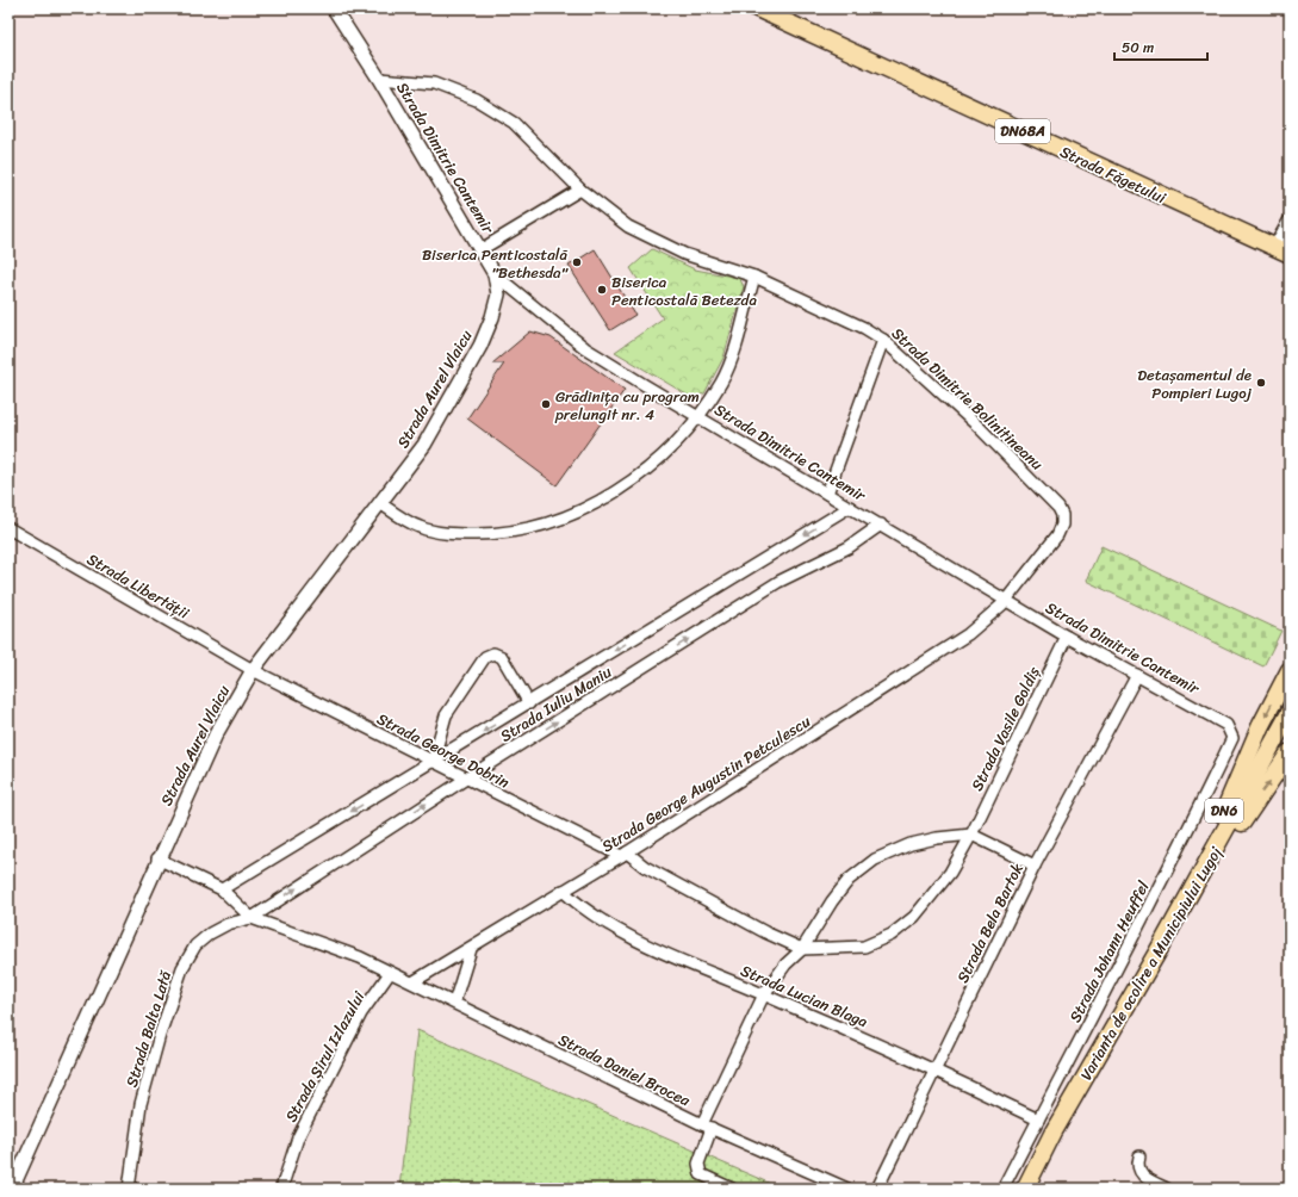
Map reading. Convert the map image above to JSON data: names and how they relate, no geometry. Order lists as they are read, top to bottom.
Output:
{
  "streets": {
    "main road": [
      "DN68A",
      "Strada Făgetului",
      "DN6",
      "Varianta de ocolire a Municipiului Lugoj"
    ],
    "street": [
      "Strada Dimitrie Cantemir",
      "Strada Aurel Vlaicu",
      "Strada Dimitrie Bolinitineanu",
      "Strada Libertății",
      "Strada Iuliu Maniu",
      "Strada Vasile Goldiș",
      "Strada George Dobrin",
      "Strada George Augustin Petculescu",
      "Strada Bela Bartok",
      "Strada Johann Heuffel",
      "Strada Lucian Blaga",
      "Strada Balta Lată",
      "Strada Șirul Izlazului",
      "Strada Daniel Brocea"
    ]
  },
  "crossings": [
    ["Strada Dimitrie Cantemir", "Strada Aurel Vlaicu"],
    ["Strada Dimitrie Cantemir", "Strada Dimitrie Bolinitineanu"],
    ["Strada Dimitrie Cantemir", "Strada Iuliu Maniu"],
    ["Strada Dimitrie Cantemir", "Strada Vasile Goldiș"],
    ["Strada Dimitrie Cantemir", "Strada George Augustin Petculescu"],
    ["Strada Dimitrie Cantemir", "Strada Bela Bartok"],
    ["Strada Dimitrie Cantemir", "Strada Johann Heuffel"],
    ["Strada Aurel Vlaicu", "Strada Libertății"],
    ["Strada Aurel Vlaicu", "Strada George Dobrin"],
    ["Strada Dimitrie Bolinitineanu", "Strada George Augustin Petculescu"],
    ["Strada Libertății", "Strada George Dobrin"],
    ["Strada Iuliu Maniu", "Strada George Dobrin"],
    ["Strada Iuliu Maniu", "Strada Balta Lată"],
    ["Strada Vasile Goldiș", "Strada George Dobrin"],
    ["Strada Vasile Goldiș", "Strada George Augustin Petculescu"],
    ["Strada George Dobrin", "Strada George Augustin Petculescu"],
    ["Strada George Augustin Petculescu", "Strada Lucian Blaga"],
    ["Strada George Augustin Petculescu", "Strada Daniel Brocea"],
    ["DN6", "Varianta de ocolire a Municipiului Lugoj"],
    ["Strada Bela Bartok", "Strada Lucian Blaga"],
    ["Strada Johann Heuffel", "Strada Lucian Blaga"],
    ["Strada Șirul Izlazului", "Strada Daniel Brocea"]
  ],
  "places": [
    "Biserica Penticostală \"Bethesda\"",
    "Biserica Penticostală Betezda",
    "Detașamentul de Pompieri Lugoj",
    "Grădinița cu program prelungit nr. 4"
  ],
  "scale_bar": "50 m"
}
